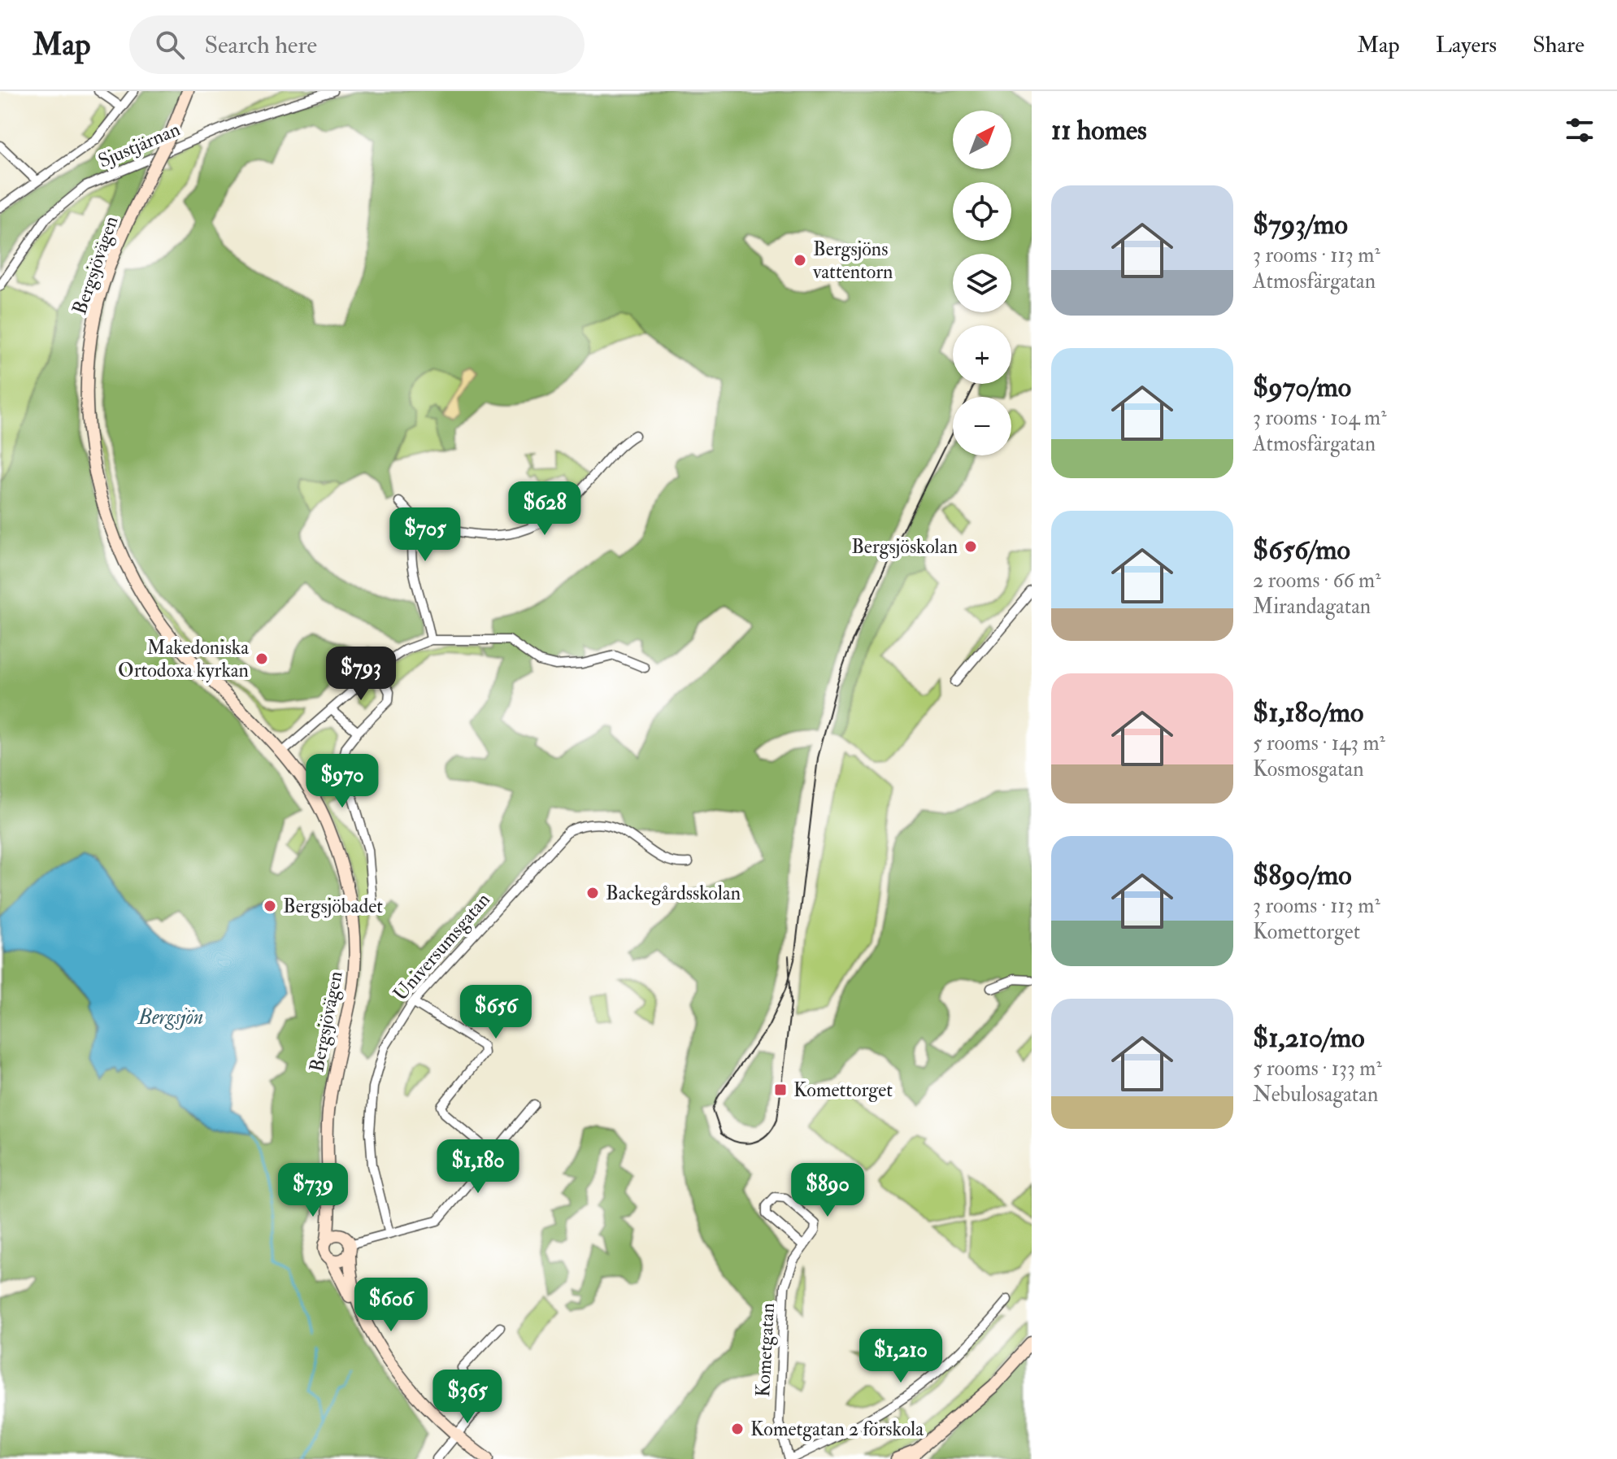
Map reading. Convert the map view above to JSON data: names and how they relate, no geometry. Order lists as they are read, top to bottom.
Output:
{
  "streets": {
    "street": [
      "Sjustjärnan",
      "Bergsjövägen",
      "Universumsgatan",
      "Kometgatan"
    ]
  },
  "water": ["Bergsjön"],
  "places": {
    "other": [
      "Bergsjöns vattentorn",
      "Bergsjöskolan",
      "Makedoniska Ortodoxa kyrkan",
      "Backegårdsskolan",
      "Bergsjöbadet",
      "Kometgatan 2 förskola"
    ],
    "transit": ["Komettorget"]
  },
  "north": "top right",
  "page": {
    "header": "Map",
    "search": "Search here",
    "nav": ["Map", "Layers", "Share"],
    "heading": "11 homes",
    "map_buttons": ["+", "−"],
    "list": [
      {
        "name": "$793/mo",
        "note": "3 rooms · 113 m² · Atmosfärgatan"
      },
      {
        "name": "$970/mo",
        "note": "3 rooms · 104 m² · Atmosfärgatan"
      },
      {
        "name": "$656/mo",
        "note": "2 rooms · 66 m² · Mirandagatan"
      },
      {
        "name": "$1,180/mo",
        "note": "5 rooms · 143 m² · Kosmosgatan"
      },
      {
        "name": "$890/mo",
        "note": "3 rooms · 113 m² · Komettorget"
      },
      {
        "name": "$1,210/mo",
        "note": "5 rooms · 133 m² · Nebulosagatan"
      }
    ],
    "price": [
      "$628",
      "$705",
      "$793",
      "$970",
      "$656",
      "$1,180",
      "$739",
      "$890",
      "$606",
      "$1,210",
      "$365"
    ]
  }
}
